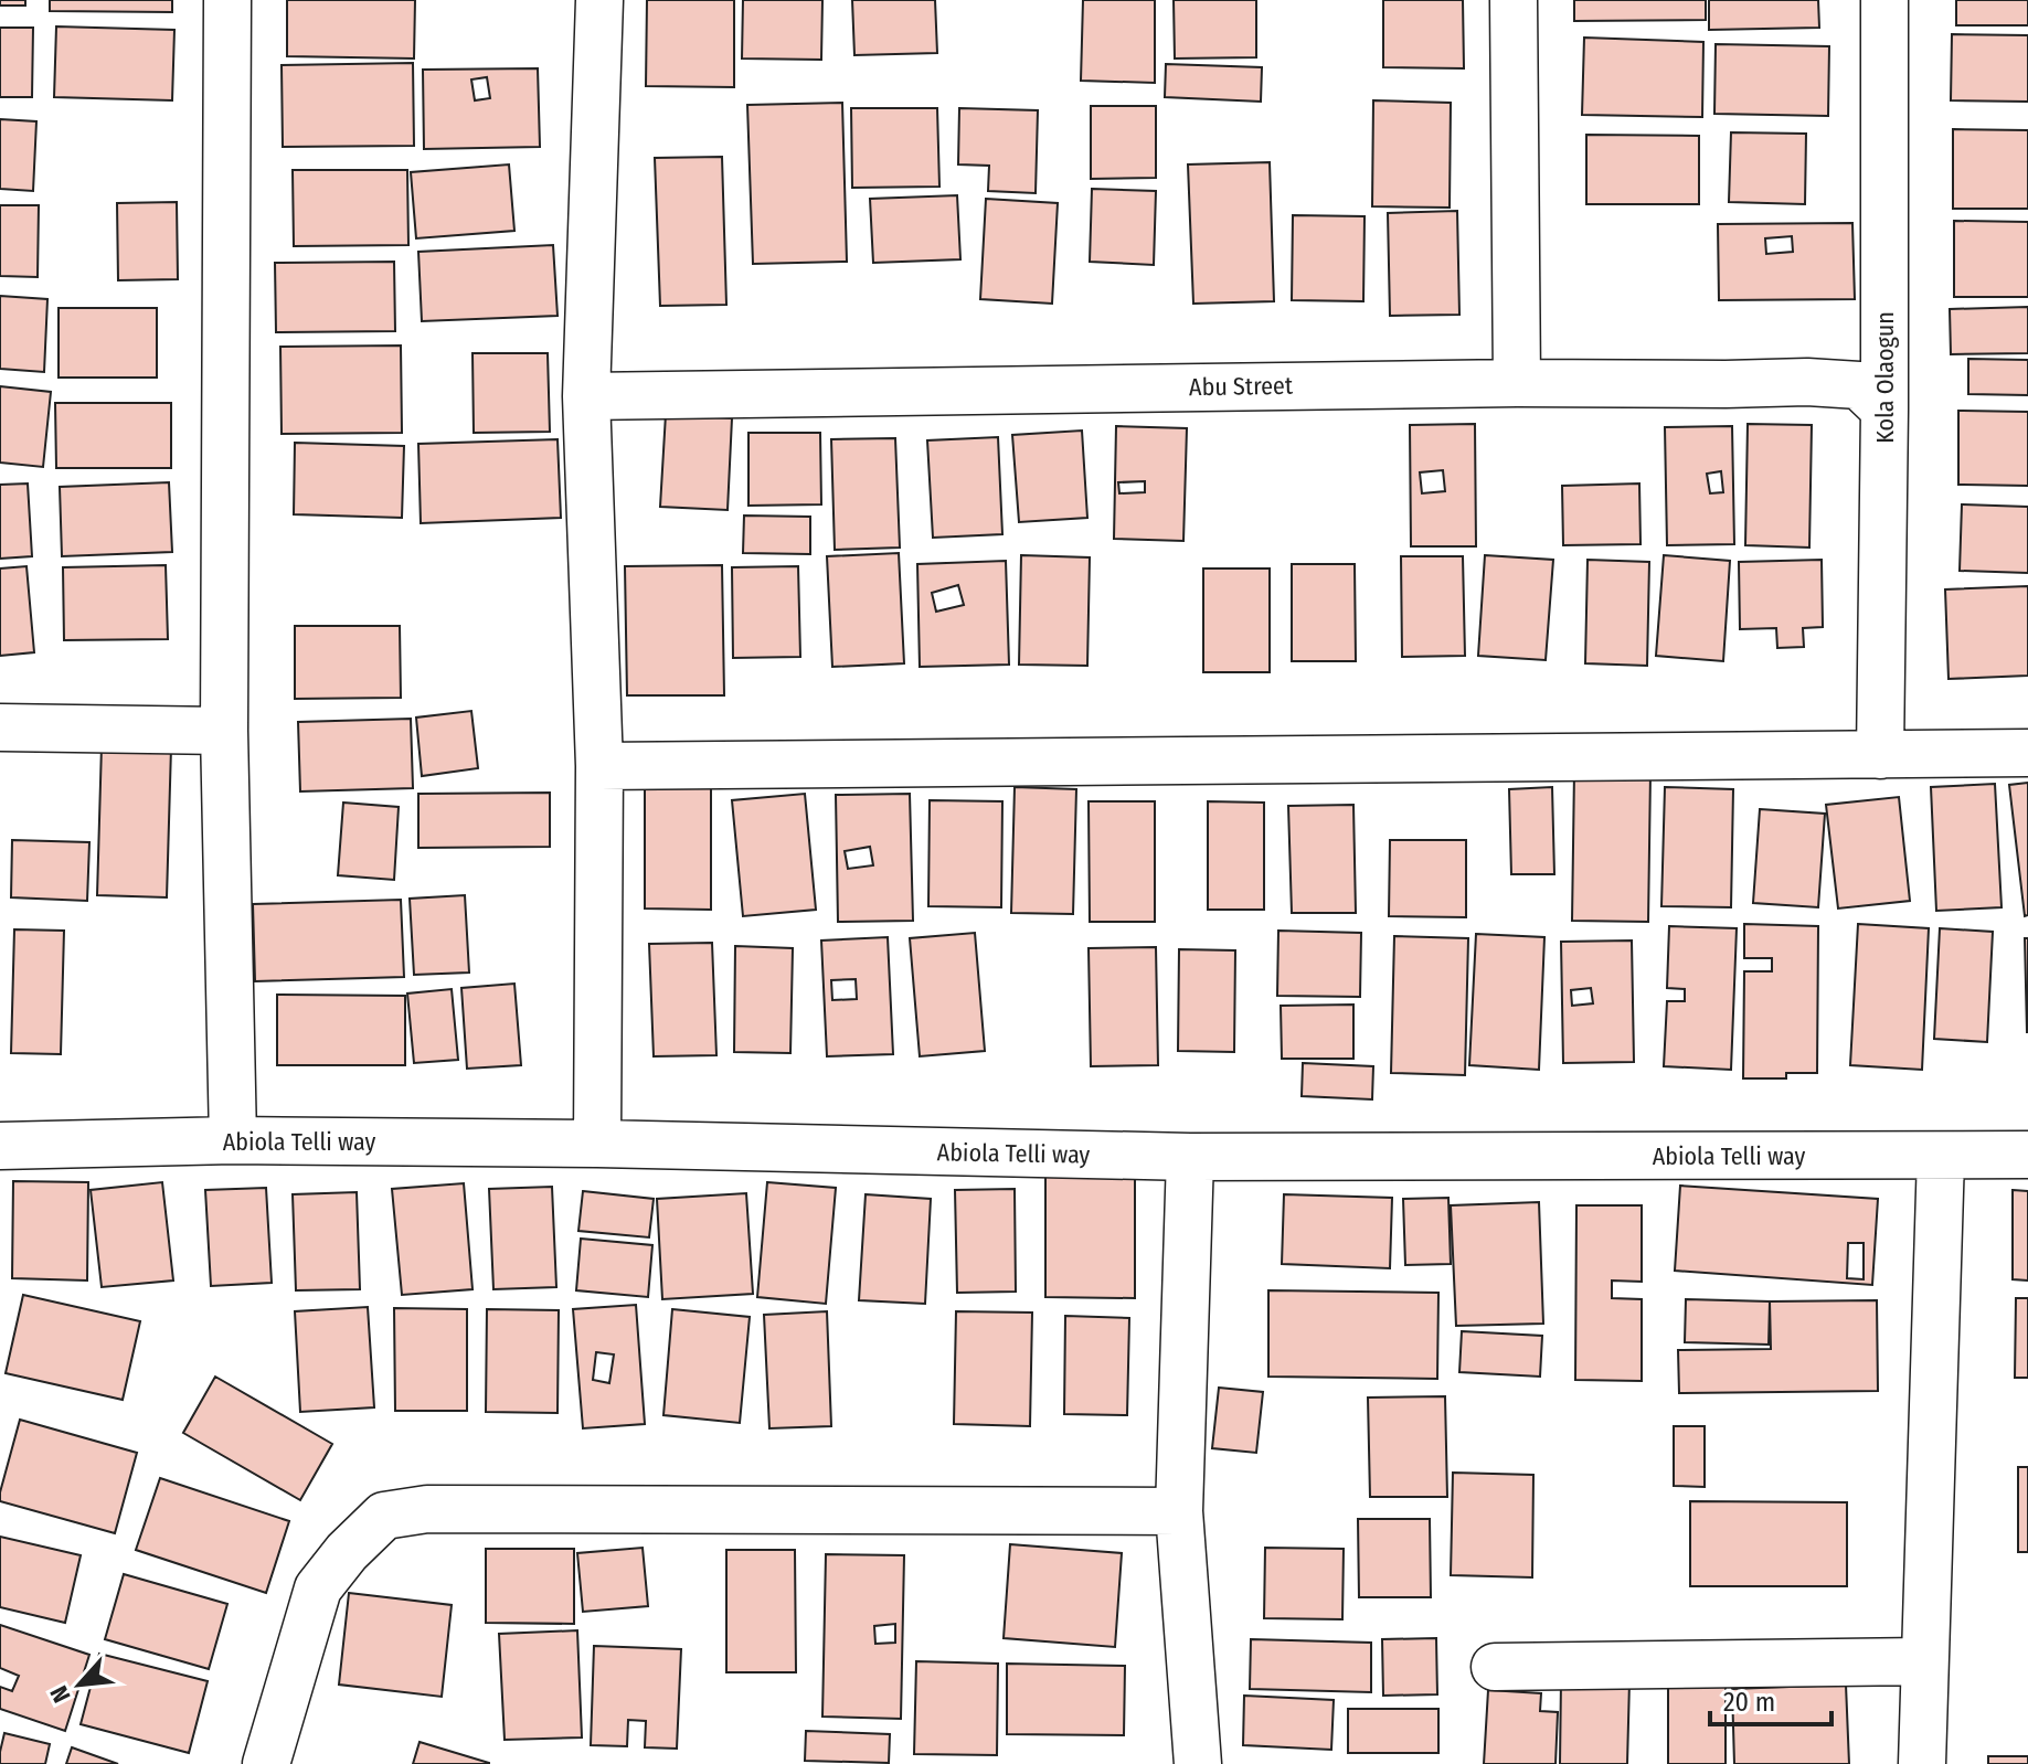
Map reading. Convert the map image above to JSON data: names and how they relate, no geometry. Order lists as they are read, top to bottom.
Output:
{
  "streets": {
    "street": ["Kola Olaogun", "Abu Street", "Abiola Telli way"]
  },
  "crossings": [
    ["Kola Olaogun", "Abu Street"]
  ],
  "scale_bar": "20 m",
  "north": "bottom left"
}
